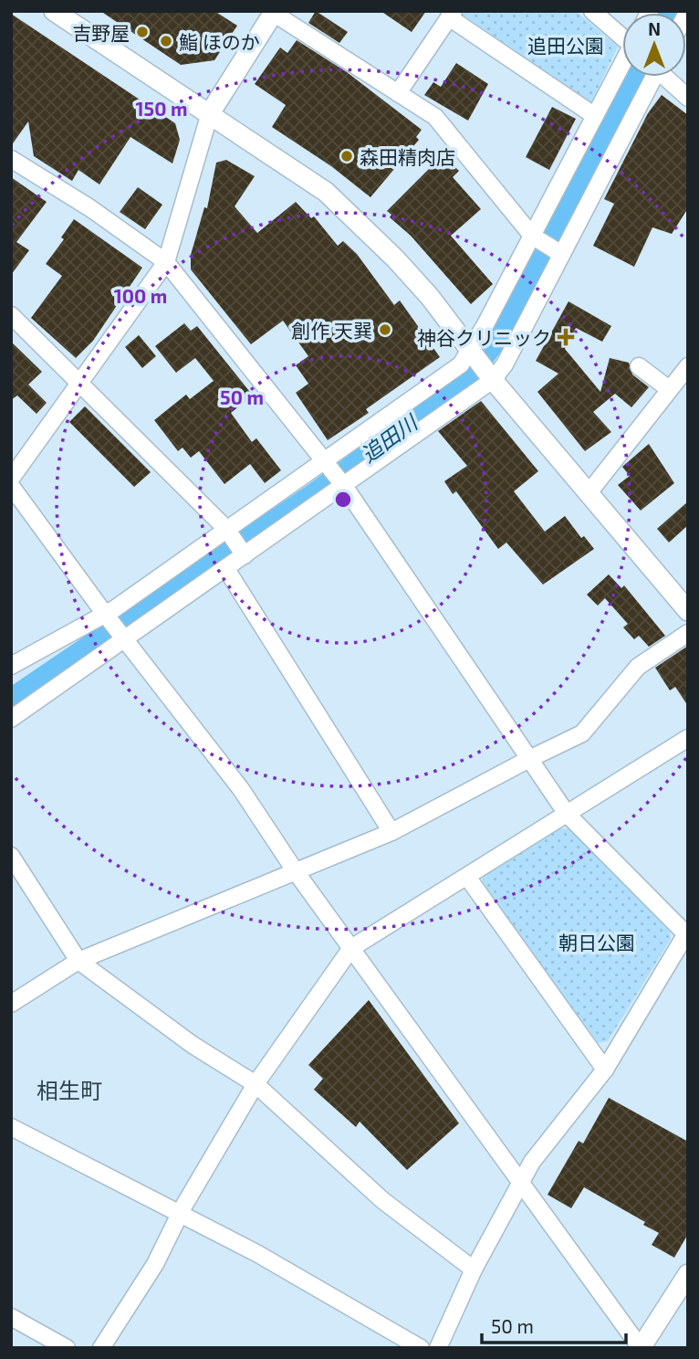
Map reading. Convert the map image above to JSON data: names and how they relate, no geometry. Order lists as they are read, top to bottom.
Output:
{
  "districts": ["相生町"],
  "water": ["追田川"],
  "parks": ["追田公園", "朝日公園"],
  "places": {
    "other": [
      "吉野屋",
      "鮨 ほのか",
      "森田精肉店",
      "創作 天巽"
    ],
    "health": ["神谷クリニック"]
  },
  "scale_bar": "50 m",
  "north": "top",
  "rings": ["150 m", "100 m", "50 m"]
}
